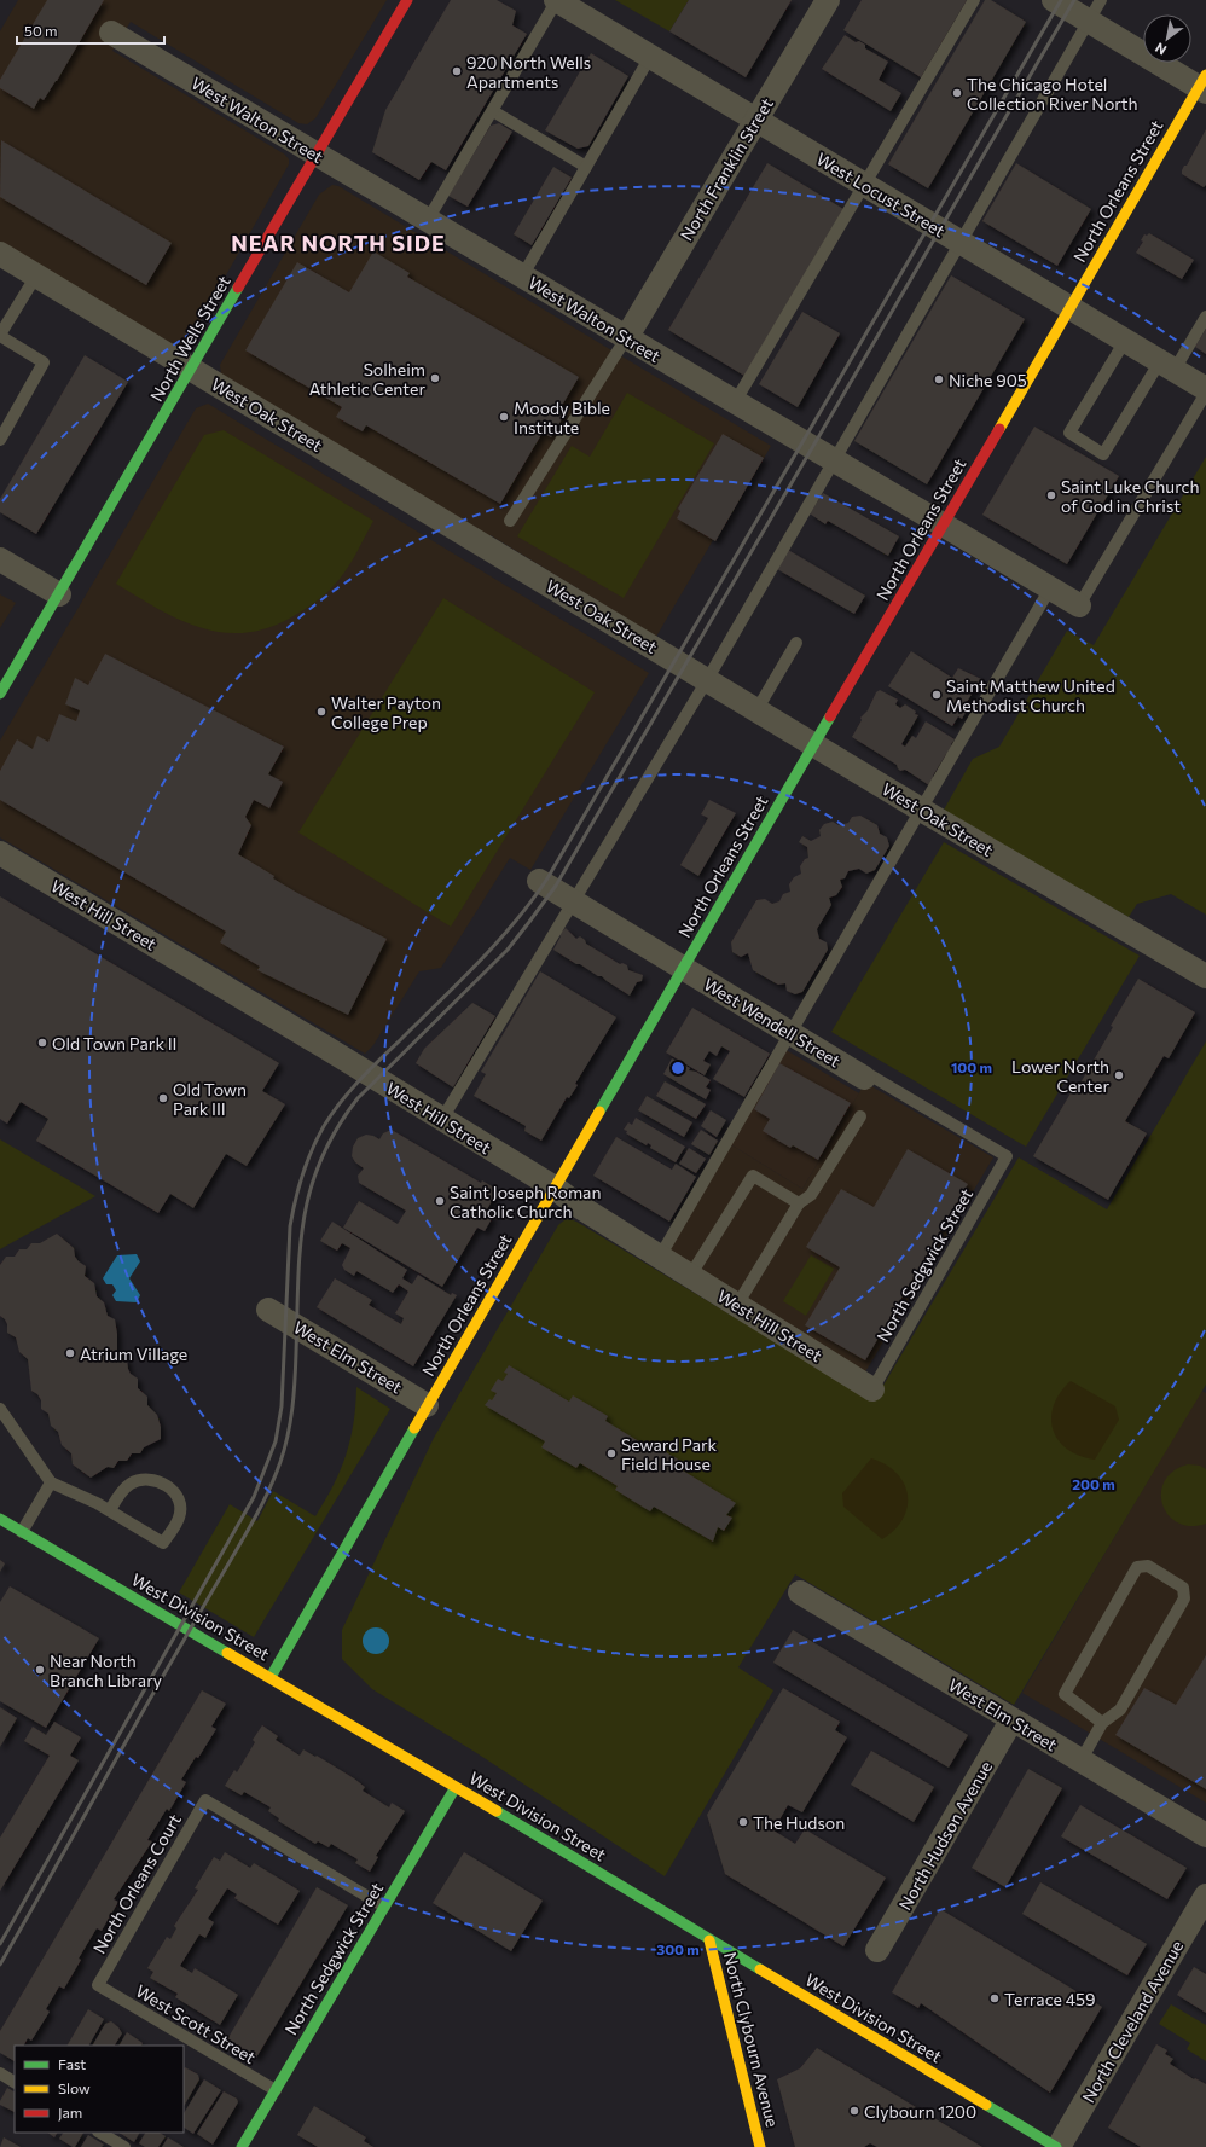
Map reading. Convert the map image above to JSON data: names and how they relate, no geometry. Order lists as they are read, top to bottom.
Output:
{
  "streets": {
    "street": [
      "West Walton Street",
      "North Franklin Street",
      "North Orleans Street",
      "West Locust Street",
      "North Wells Street",
      "West Oak Street",
      "West Hill Street",
      "West Wendell Street",
      "North Sedgwick Street",
      "West Elm Street",
      "West Division Street",
      "North Hudson Avenue",
      "North Cleveland Avenue",
      "North Clybourn Avenue"
    ],
    "lane": ["North Orleans Court", "West Scott Street"]
  },
  "crossings": [
    ["West Walton Street", "North Franklin Street"],
    ["West Walton Street", "North Orleans Street"],
    ["West Walton Street", "North Wells Street"],
    ["North Franklin Street", "West Locust Street"],
    ["North Orleans Street", "West Locust Street"],
    ["North Orleans Street", "West Oak Street"],
    ["North Orleans Street", "West Hill Street"],
    ["North Orleans Street", "West Wendell Street"],
    ["North Orleans Street", "West Elm Street"],
    ["North Orleans Street", "West Division Street"],
    ["North Wells Street", "West Oak Street"],
    ["West Hill Street", "North Sedgwick Street"],
    ["West Wendell Street", "North Sedgwick Street"],
    ["North Sedgwick Street", "West Division Street"],
    ["North Sedgwick Street", "North Orleans Court"],
    ["North Sedgwick Street", "West Scott Street"],
    ["West Elm Street", "North Hudson Avenue"],
    ["West Division Street", "North Cleveland Avenue"],
    ["West Division Street", "North Clybourn Avenue"],
    ["North Orleans Court", "West Scott Street"]
  ],
  "districts": ["NEAR NORTH SIDE"],
  "places": [
    "920 North Wells Apartments",
    "The Chicago Hotel Collection River North",
    "Solheim Athletic Center",
    "Niche 905",
    "Moody Bible Institute",
    "Saint Luke Church of God in Christ",
    "Saint Matthew United Methodist Church",
    "Walter Payton College Prep",
    "Old Town Park II",
    "Lower North Center",
    "Old Town Park III",
    "Saint Joseph Roman Catholic Church",
    "Atrium Village",
    "Seward Park Field House",
    "Near North Branch Library",
    "The Hudson",
    "Terrace 459",
    "Clybourn 1200"
  ],
  "legend": ["Fast", "Slow", "Jam"],
  "scale_bar": "50 m",
  "north": "bottom left",
  "rings": ["100 m", "200 m", "300 m"]
}
